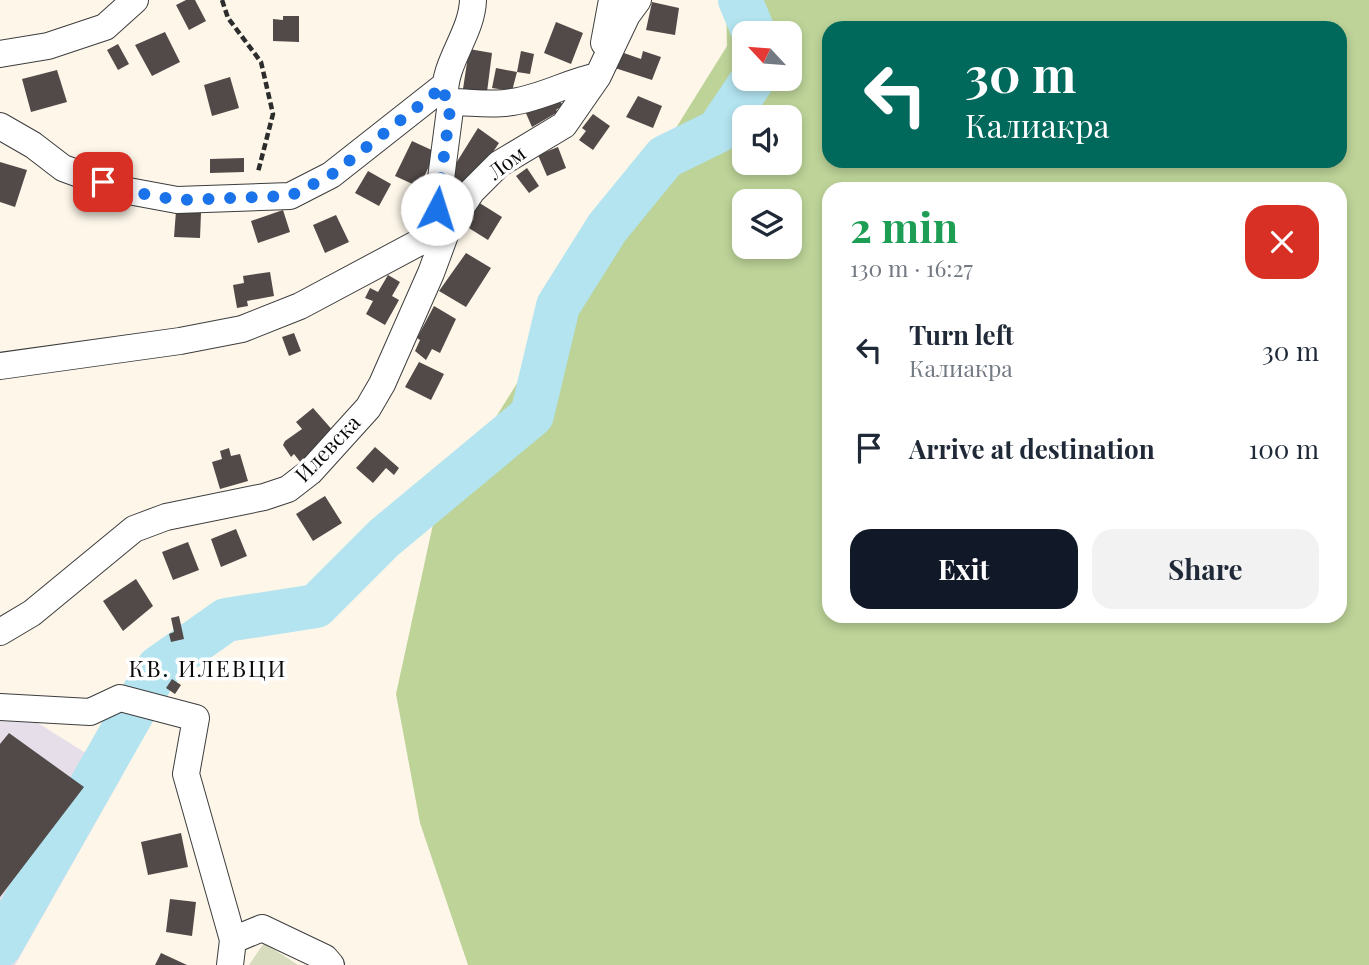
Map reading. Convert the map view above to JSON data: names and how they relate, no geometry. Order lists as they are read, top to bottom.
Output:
{
  "streets": {
    "street": ["Лом", "Илевска"]
  },
  "crossings": [
    ["Лом", "Илевска"]
  ],
  "districts": ["КВ. ИЛЕВЦИ"],
  "north": "top left",
  "page": {
    "turn": ["30 m", "Калиакра"],
    "heading": ["2 min", "130 m · 16:27"],
    "list": [
      {
        "name": "Turn left",
        "note": "Калиакра",
        "value": "30 m"
      },
      {
        "name": "Arrive at destination",
        "value": "100 m"
      }
    ],
    "buttons": ["Exit", "Share"]
  }
}
